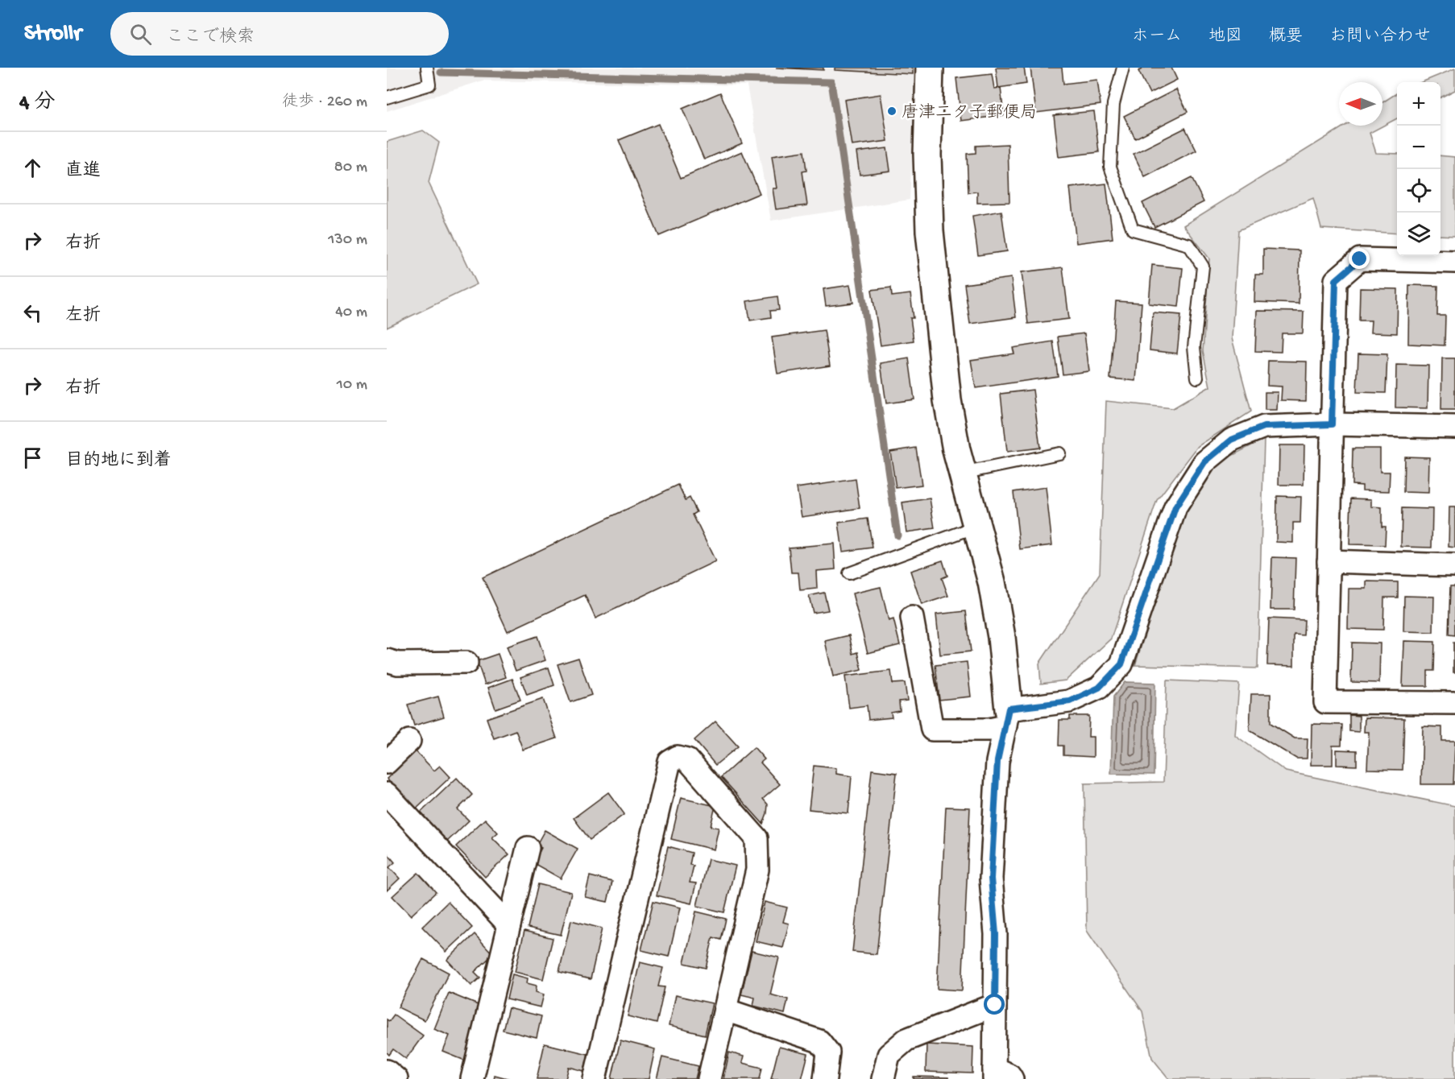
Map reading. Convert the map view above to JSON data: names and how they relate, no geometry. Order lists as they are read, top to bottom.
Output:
{
  "places": ["唐津二タ子郵便局"],
  "north": "left",
  "page": {
    "header": "Strollr",
    "search": "ここで検索",
    "nav": [
      "ホーム",
      "地図",
      "概要",
      "お問い合わせ"
    ],
    "heading": ["4 分", "徒歩 · 260 m"],
    "map_buttons": ["+", "−"],
    "list": [
      ["直進", "80 m"],
      ["右折", "130 m"],
      ["左折", "40 m"],
      ["右折", "10 m"],
      "目的地に到着"
    ]
  }
}
